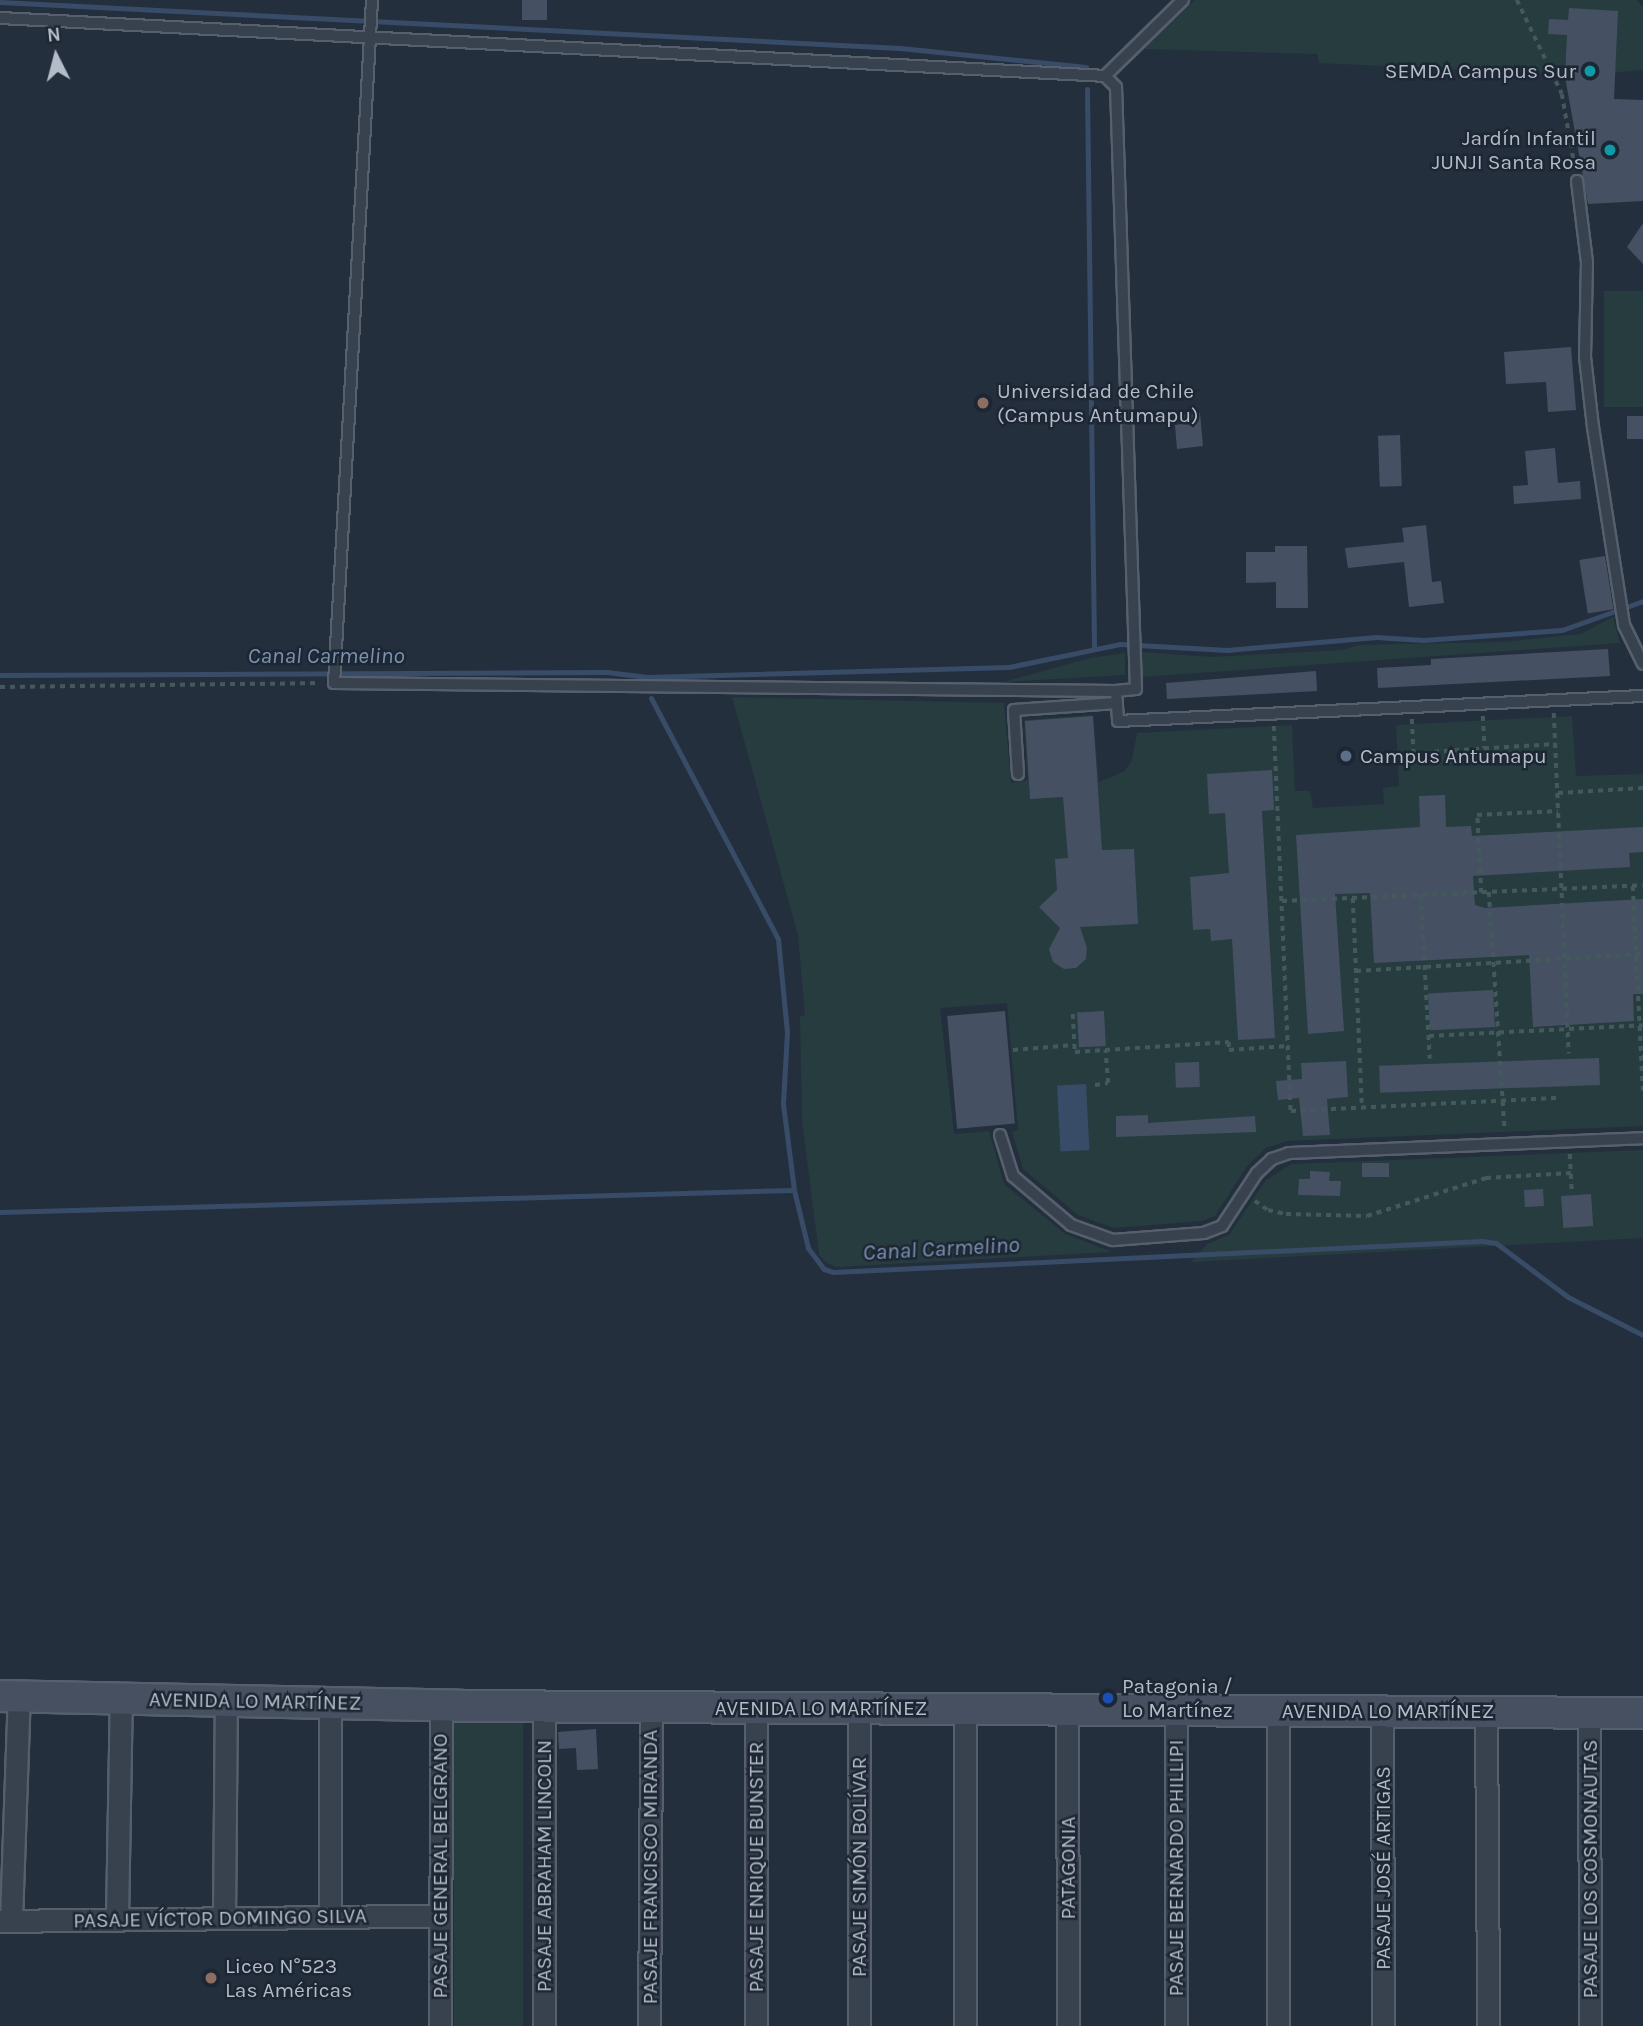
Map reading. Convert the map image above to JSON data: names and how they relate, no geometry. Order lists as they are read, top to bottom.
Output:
{
  "streets": {
    "main road": ["AVENIDA LO MARTÍNEZ"],
    "street": [
      "PASAJE GENERAL BELGRANO",
      "PASAJE ABRAHAM LINCOLN",
      "PASAJE FRANCISCO MIRANDA",
      "PASAJE ENRIQUE BUNSTER",
      "PASAJE SIMÓN BOLÍVAR",
      "PATAGONIA",
      "PASAJE BERNARDO PHILLIPI",
      "PASAJE JOSÉ ARTIGAS",
      "PASAJE LOS COSMONAUTAS",
      "PASAJE VÍCTOR DOMINGO SILVA"
    ]
  },
  "crossings": [
    ["AVENIDA LO MARTÍNEZ", "PASAJE GENERAL BELGRANO"],
    ["AVENIDA LO MARTÍNEZ", "PASAJE ABRAHAM LINCOLN"],
    ["AVENIDA LO MARTÍNEZ", "PASAJE FRANCISCO MIRANDA"],
    ["AVENIDA LO MARTÍNEZ", "PASAJE ENRIQUE BUNSTER"],
    ["AVENIDA LO MARTÍNEZ", "PASAJE SIMÓN BOLÍVAR"],
    ["AVENIDA LO MARTÍNEZ", "PATAGONIA"],
    ["AVENIDA LO MARTÍNEZ", "PASAJE BERNARDO PHILLIPI"],
    ["AVENIDA LO MARTÍNEZ", "PASAJE JOSÉ ARTIGAS"],
    ["AVENIDA LO MARTÍNEZ", "PASAJE LOS COSMONAUTAS"],
    ["PASAJE GENERAL BELGRANO", "PASAJE VÍCTOR DOMINGO SILVA"]
  ],
  "water": ["Canal Carmelino"],
  "places": [
    "SEMDA Campus Sur",
    "Jardín Infantil JUNJI Santa Rosa",
    "Universidad de Chile (Campus Antumapu)",
    "Campus Antumapu",
    "Patagonia / Lo Martínez",
    "Liceo N°523 Las Américas"
  ],
  "north": "top"
}
